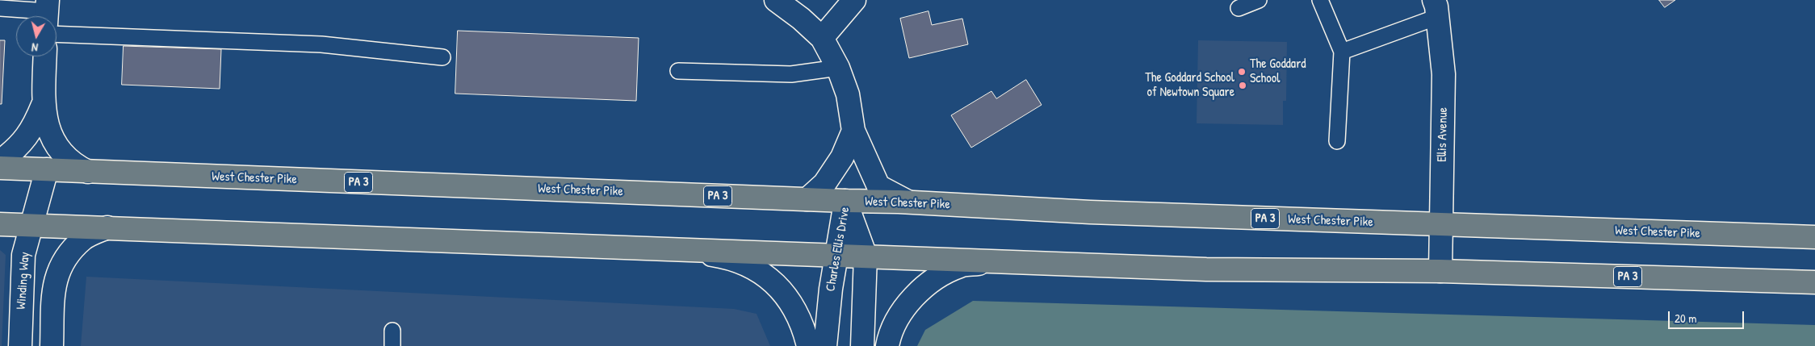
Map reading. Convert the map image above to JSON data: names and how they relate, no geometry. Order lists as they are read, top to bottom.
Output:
{
  "streets": {
    "highway": ["West Chester Pike", "PA 3"],
    "street": ["Ellis Avenue", "Charles Ellis Drive", "Winding Way"]
  },
  "crossings": [
    ["Ellis Avenue", "West Chester Pike"],
    ["Ellis Avenue", "PA 3"],
    ["West Chester Pike", "Charles Ellis Drive"],
    ["West Chester Pike", "Winding Way"],
    ["PA 3", "Charles Ellis Drive"],
    ["PA 3", "Winding Way"]
  ],
  "places": ["The Goddard School", "The Goddard School of Newtown Square"],
  "scale_bar": "20 m",
  "north": "bottom"
}
